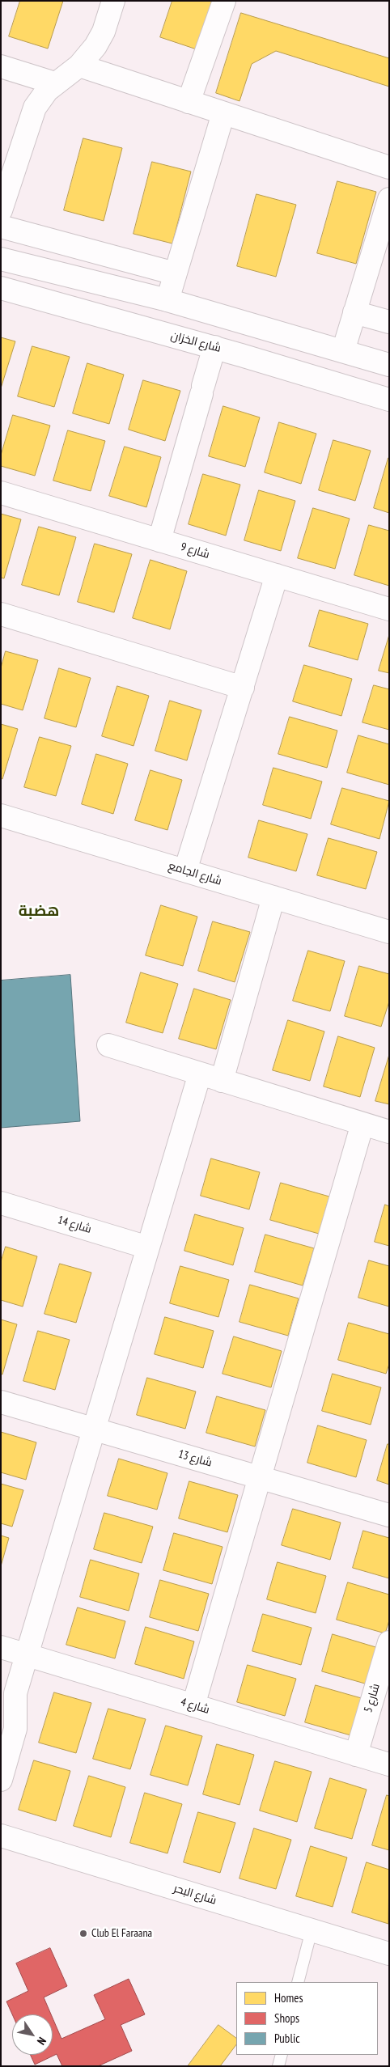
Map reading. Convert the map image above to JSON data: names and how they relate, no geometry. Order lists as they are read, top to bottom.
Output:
{
  "streets": {
    "street": [
      "شارع الخزان",
      "شارع 9",
      "شارع الجامع",
      "شارع 14",
      "شارع 13",
      "شارع 5",
      "شارع 4",
      "شارع البحر"
    ]
  },
  "crossings": [
    ["شارع 5", "شارع 4"]
  ],
  "districts": ["هضبة"],
  "places": ["Club El Faraana"],
  "legend": ["Homes", "Shops", "Public"],
  "north": "bottom right"
}
